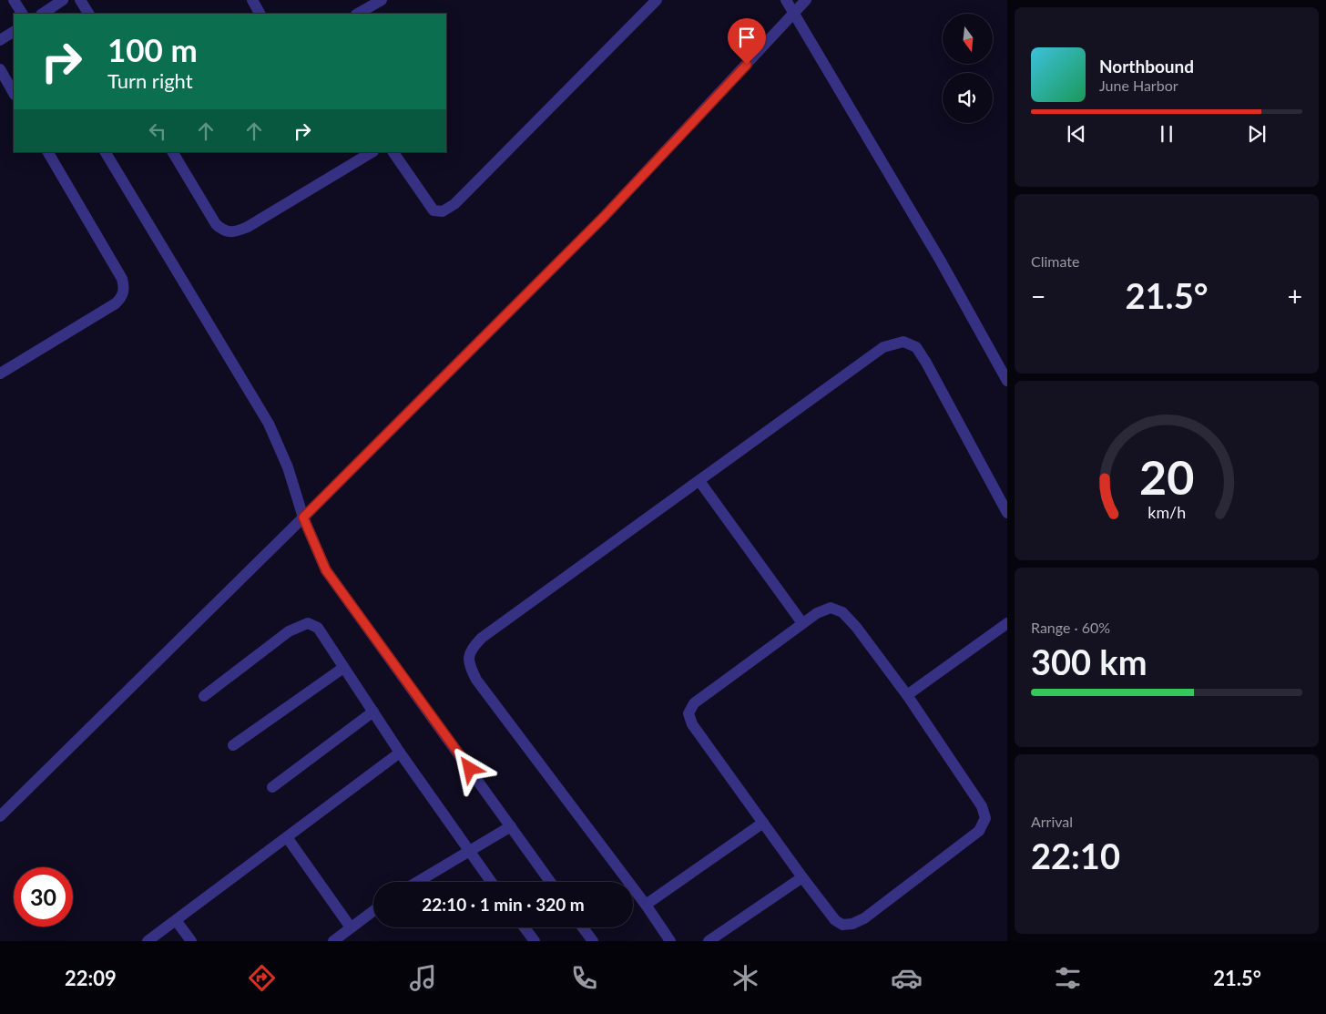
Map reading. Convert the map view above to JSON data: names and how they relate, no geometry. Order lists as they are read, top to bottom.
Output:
{
  "north": "bottom",
  "page": {
    "turn": ["100 m", "Turn right"],
    "song": ["Northbound", "June Harbor"],
    "tile": [
      "Climate",
      ["Range · 60%", "300 km"],
      ["Arrival", "22:10"]
    ],
    "heat": ["−", "21.5°", "+"],
    "limit": "30",
    "trip": "22:10 · 1 min · 320 m",
    "tabs": ["22:09", "21.5°"],
    "gauge": ["20", "km/h"]
  }
}
